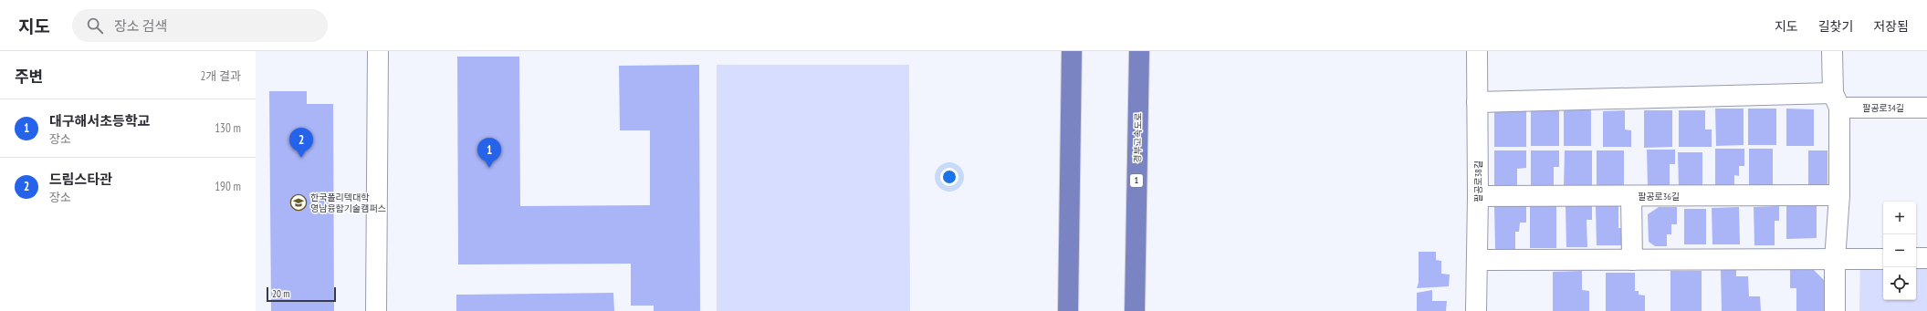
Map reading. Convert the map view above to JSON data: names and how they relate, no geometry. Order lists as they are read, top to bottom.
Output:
{
  "streets": {
    "highway": ["경부고속도로", "1"],
    "street": ["팔공로34길", "팔공로38길", "팔공로36길"]
  },
  "crossings": [
    ["팔공로38길", "팔공로36길"]
  ],
  "places": {
    "school or university": ["한국폴리텍대학 영남융합기술캠퍼스"]
  },
  "scale_bar": "20 m",
  "page": {
    "header": "지도",
    "search": "장소 검색",
    "nav": ["지도", "길찾기", "저장됨"],
    "heading": ["주변", "2개 결과"],
    "list": [
      {
        "mark": "1",
        "name": "대구해서초등학교",
        "note": "장소",
        "value": "130 m"
      },
      {
        "mark": "2",
        "name": "드림스타관",
        "note": "장소",
        "value": "190 m"
      }
    ],
    "pins": ["2", "1"],
    "map_buttons": ["+", "−"],
    "scale": "20 m"
  }
}
